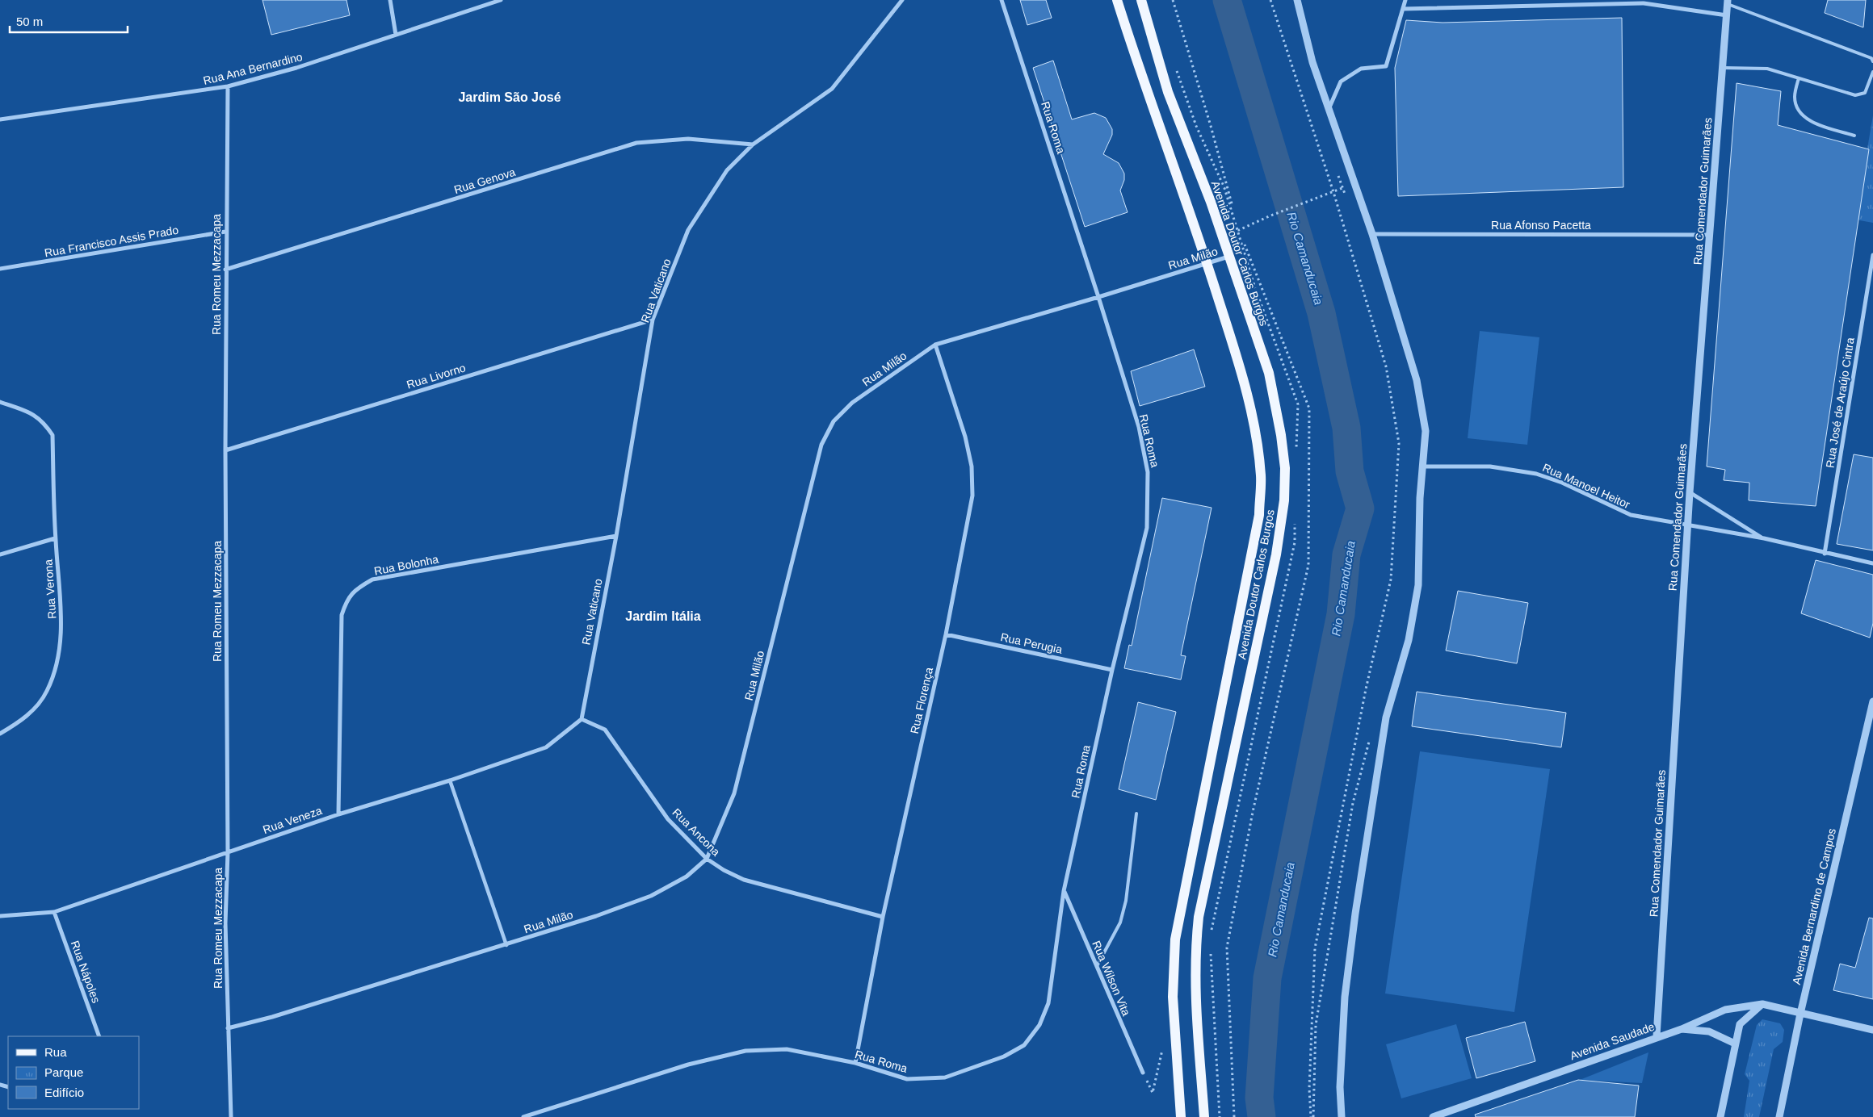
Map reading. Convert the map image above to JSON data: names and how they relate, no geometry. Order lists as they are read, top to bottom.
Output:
{
  "streets": {
    "main road": ["Avenida Doutor Carlos Burgos"],
    "street": [
      "Rua Ana Bernardino",
      "Rua Roma",
      "Rua Genova",
      "Rua Comendador Guimarães",
      "Rua Afonso Pacetta",
      "Rua Francisco Assis Prado",
      "Rua Milão",
      "Rua Romeu Mezzacapa",
      "Rua Vaticano",
      "Rua Livorno",
      "Rua José de Araújo Cintra",
      "Rua Manoel Heitor",
      "Rua Bolonha",
      "Rua Verona",
      "Rua Perugia",
      "Rua Florença",
      "Rua Veneza",
      "Rua Ancona",
      "Avenida Bernardino de Campos",
      "Rua Nápoles",
      "Rua Wilson Vita",
      "Avenida Saudade"
    ]
  },
  "crossings": [
    ["Rua Ana Bernardino", "Rua Romeu Mezzacapa"],
    ["Rua Roma", "Rua Milão"],
    ["Rua Roma", "Rua Perugia"],
    ["Rua Roma", "Rua Florença"],
    ["Rua Roma", "Rua Wilson Vita"],
    ["Rua Genova", "Rua Romeu Mezzacapa"],
    ["Rua Genova", "Rua Vaticano"],
    ["Rua Comendador Guimarães", "Rua Afonso Pacetta"],
    ["Rua Comendador Guimarães", "Rua Manoel Heitor"],
    ["Rua Comendador Guimarães", "Avenida Saudade"],
    ["Rua Francisco Assis Prado", "Rua Romeu Mezzacapa"],
    ["Avenida Doutor Carlos Burgos", "Rua Milão"],
    ["Rua Milão", "Rua Romeu Mezzacapa"],
    ["Rua Milão", "Rua Florença"],
    ["Rua Milão", "Rua Ancona"],
    ["Rua Romeu Mezzacapa", "Rua Livorno"],
    ["Rua Romeu Mezzacapa", "Rua Veneza"],
    ["Rua Vaticano", "Rua Livorno"],
    ["Rua Vaticano", "Rua Bolonha"],
    ["Rua Vaticano", "Rua Veneza"],
    ["Rua Vaticano", "Rua Ancona"],
    ["Rua José de Araújo Cintra", "Rua Manoel Heitor"],
    ["Rua Bolonha", "Rua Veneza"],
    ["Rua Perugia", "Rua Florença"],
    ["Rua Florença", "Rua Ancona"],
    ["Rua Veneza", "Rua Ancona"],
    ["Rua Veneza", "Rua Nápoles"],
    ["Avenida Bernardino de Campos", "Avenida Saudade"]
  ],
  "districts": ["Jardim São José", "Jardim Itália"],
  "water": ["Rio Camanducaia"],
  "legend": ["Rua", "Parque", "Edifício"],
  "scale_bar": "50 m"
}
